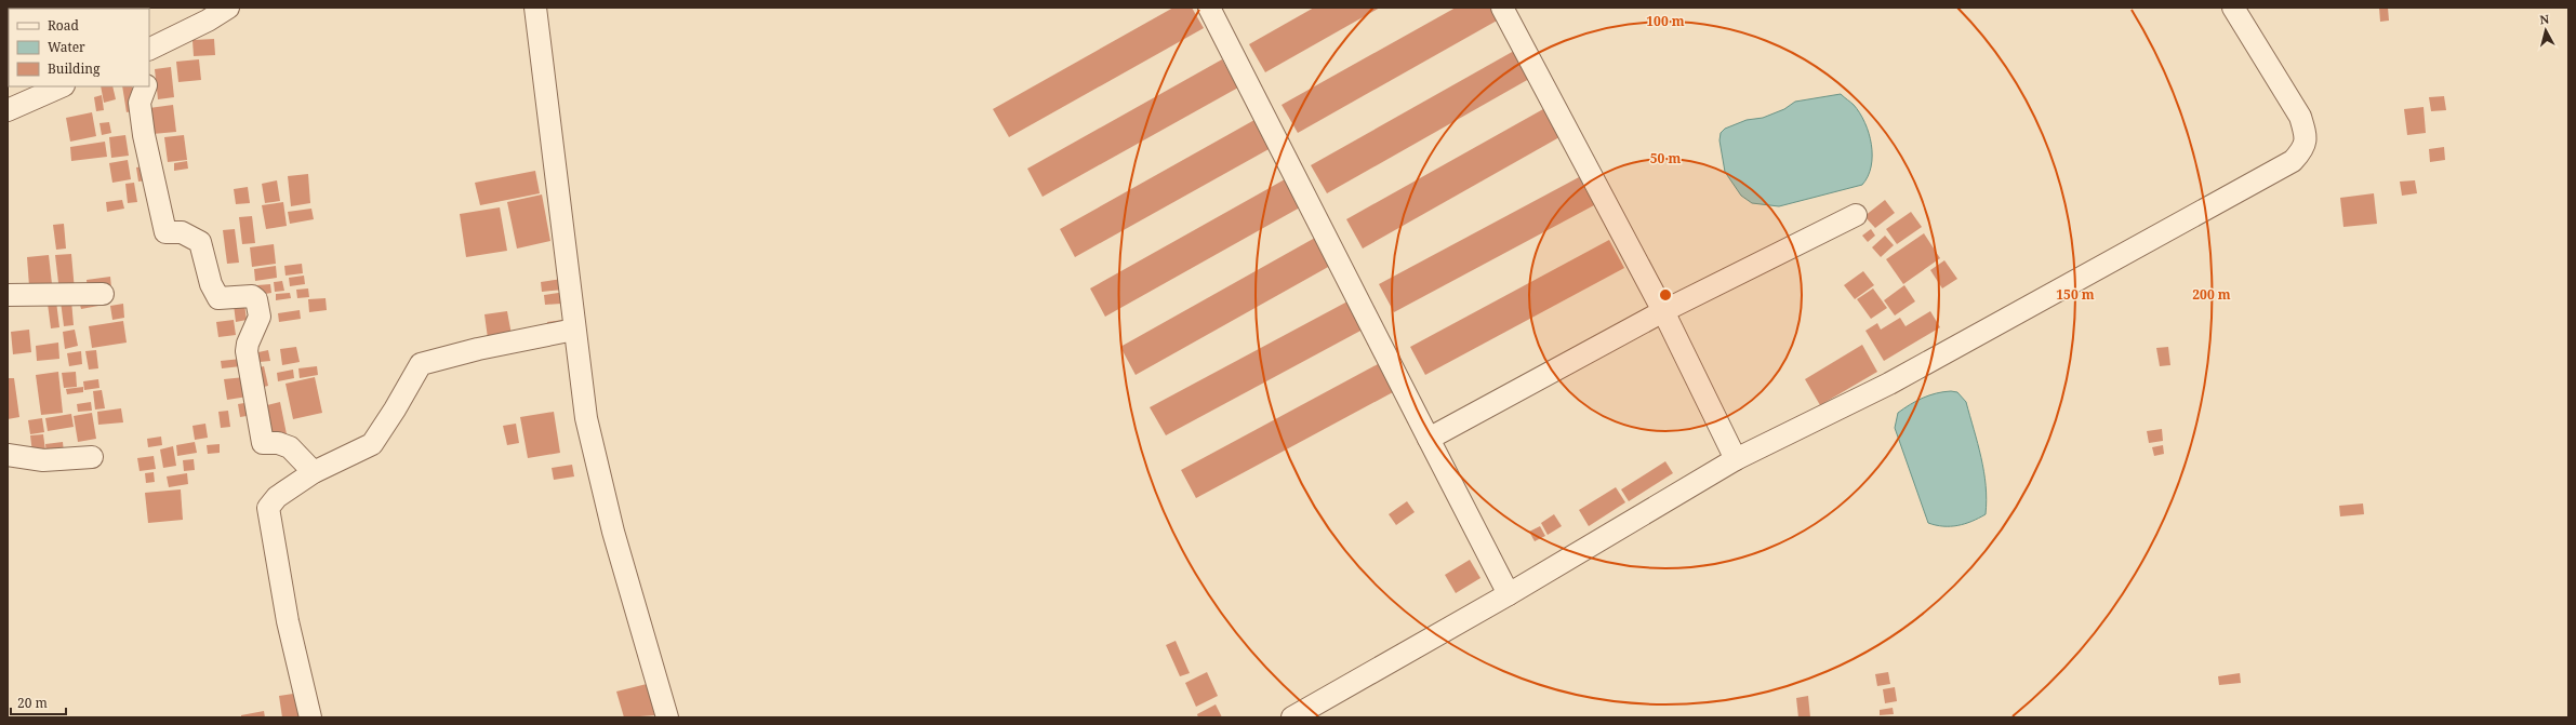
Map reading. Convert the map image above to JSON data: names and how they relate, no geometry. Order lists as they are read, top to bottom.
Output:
{
  "legend": ["Road", "Water", "Building"],
  "scale_bar": "20 m",
  "north": "top",
  "rings": [
    "100 m",
    "50 m",
    "150 m",
    "200 m"
  ]
}
